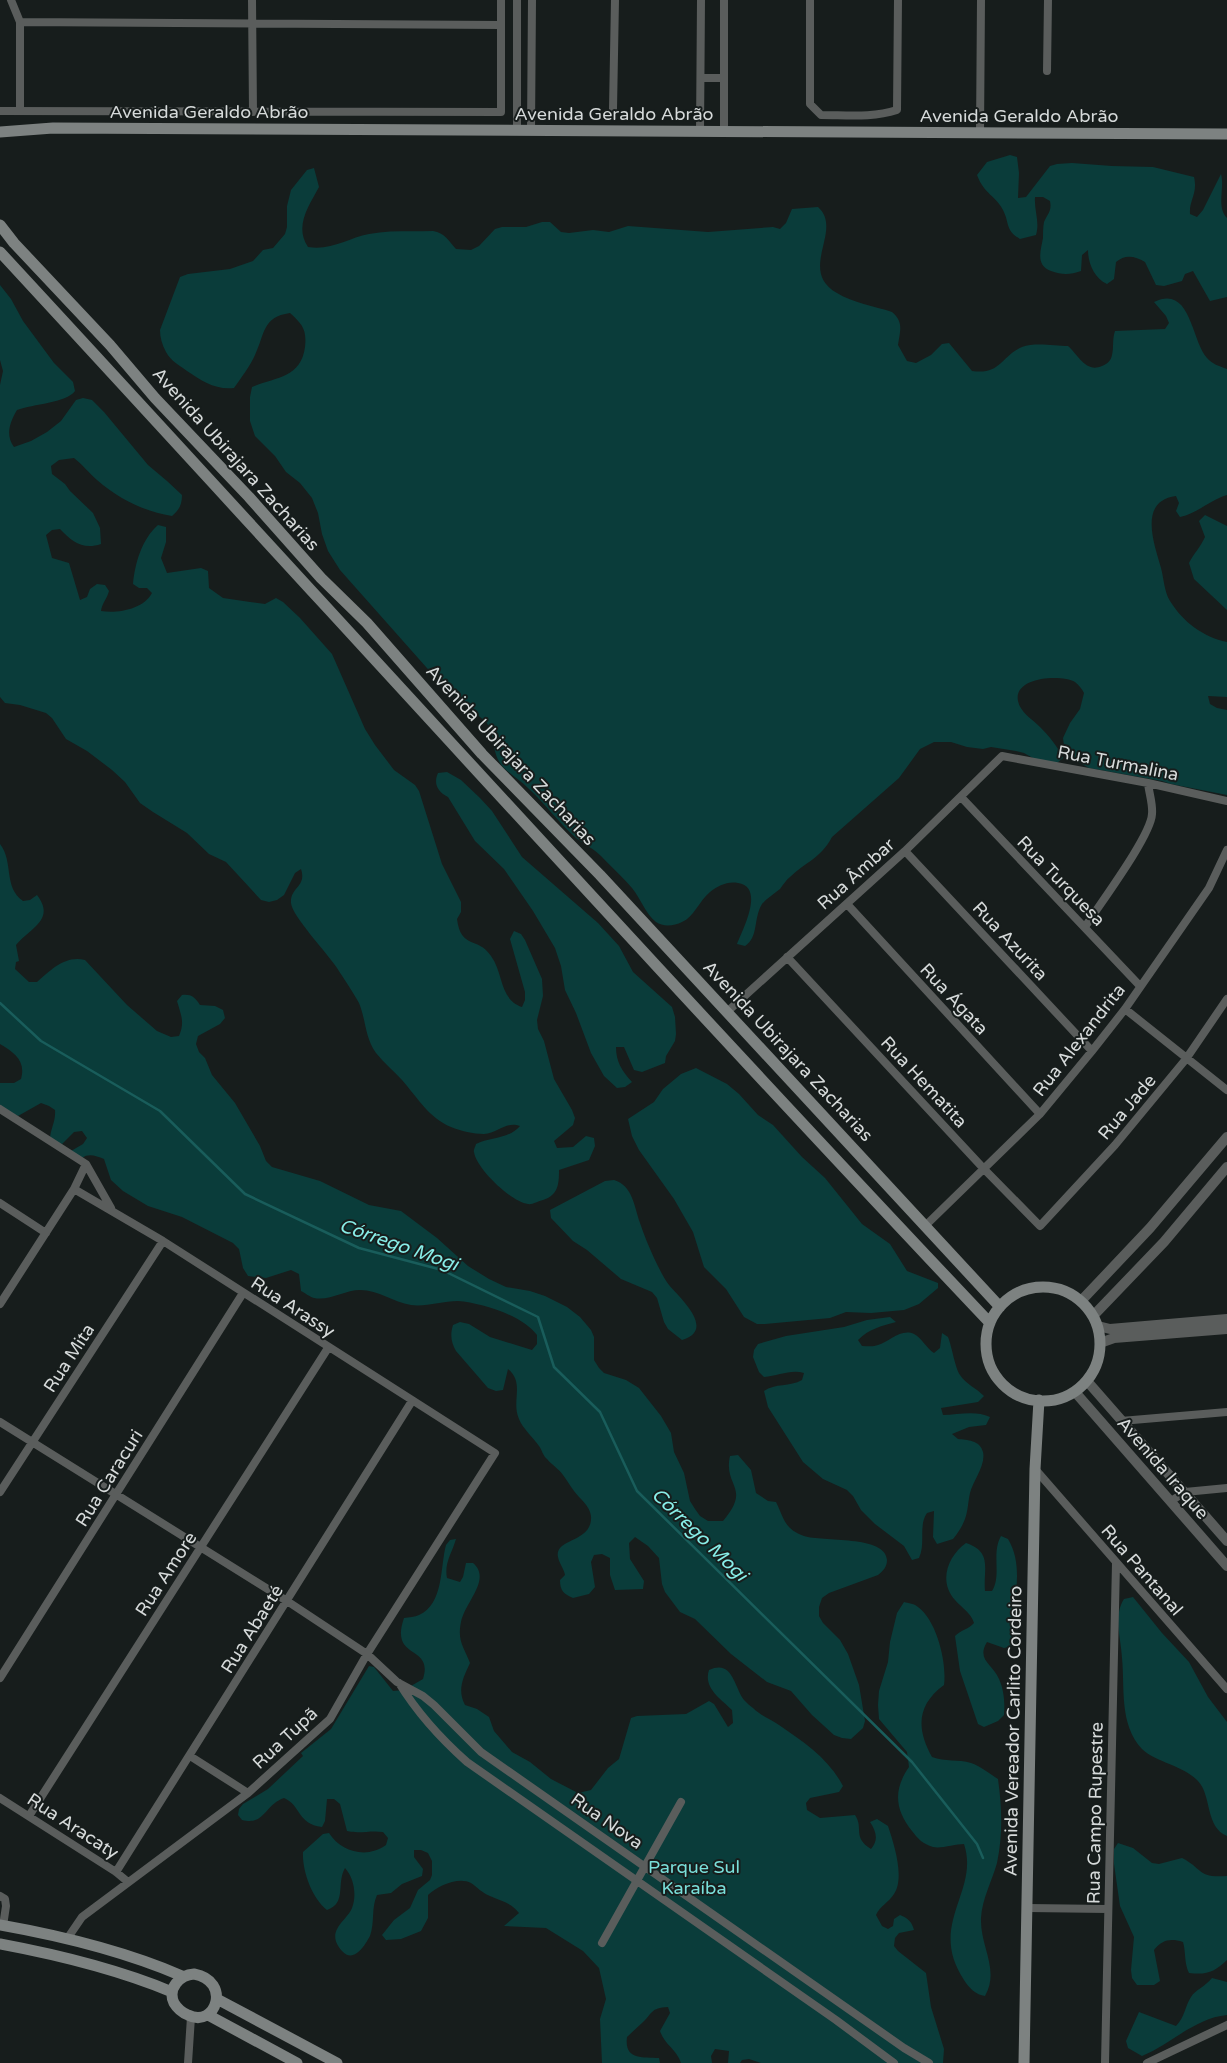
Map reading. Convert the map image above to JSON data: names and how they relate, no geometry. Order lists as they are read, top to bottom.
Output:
{
  "streets": {
    "main road": ["Avenida Geraldo Abrão", "Avenida Ubirajara Zacharias", "Avenida Vereador Carlito Cordeiro"],
    "street": [
      "Rua Turmalina",
      "Rua Âmbar",
      "Rua Turquesa",
      "Rua Azurita",
      "Rua Ágata",
      "Rua Alexandrita",
      "Rua Hematita",
      "Rua Jade",
      "Rua Arassy",
      "Rua Mita",
      "Avenida Iraque",
      "Rua Caracuri",
      "Rua Pantanal",
      "Rua Amore",
      "Rua Abaeté",
      "Rua Tupã",
      "Rua Campo Rupestre",
      "Rua Nova",
      "Rua Aracaty"
    ]
  },
  "crossings": [
    ["Avenida Ubirajara Zacharias", "Rua Âmbar"],
    ["Avenida Ubirajara Zacharias", "Rua Alexandrita"],
    ["Avenida Ubirajara Zacharias", "Avenida Iraque"],
    ["Avenida Ubirajara Zacharias", "Avenida Vereador Carlito Cordeiro"],
    ["Rua Turmalina", "Rua Âmbar"],
    ["Rua Âmbar", "Rua Turquesa"],
    ["Rua Âmbar", "Rua Azurita"],
    ["Rua Âmbar", "Rua Ágata"],
    ["Rua Âmbar", "Rua Hematita"],
    ["Rua Turquesa", "Rua Alexandrita"],
    ["Rua Azurita", "Rua Alexandrita"],
    ["Rua Ágata", "Rua Alexandrita"],
    ["Rua Alexandrita", "Rua Hematita"],
    ["Rua Hematita", "Rua Jade"],
    ["Rua Arassy", "Rua Mita"],
    ["Rua Arassy", "Rua Caracuri"],
    ["Rua Arassy", "Rua Amore"],
    ["Rua Arassy", "Rua Abaeté"],
    ["Rua Arassy", "Rua Tupã"],
    ["Rua Mita", "Rua Nova"],
    ["Avenida Iraque", "Avenida Vereador Carlito Cordeiro"],
    ["Rua Caracuri", "Rua Nova"],
    ["Rua Pantanal", "Avenida Vereador Carlito Cordeiro"],
    ["Rua Pantanal", "Rua Campo Rupestre"],
    ["Rua Amore", "Rua Nova"],
    ["Rua Amore", "Rua Aracaty"],
    ["Rua Abaeté", "Rua Nova"],
    ["Rua Abaeté", "Rua Aracaty"],
    ["Rua Tupã", "Rua Nova"],
    ["Rua Tupã", "Rua Aracaty"]
  ],
  "water": ["Córrego Mogi"],
  "parks": ["Parque Sul Karaíba"]
}
